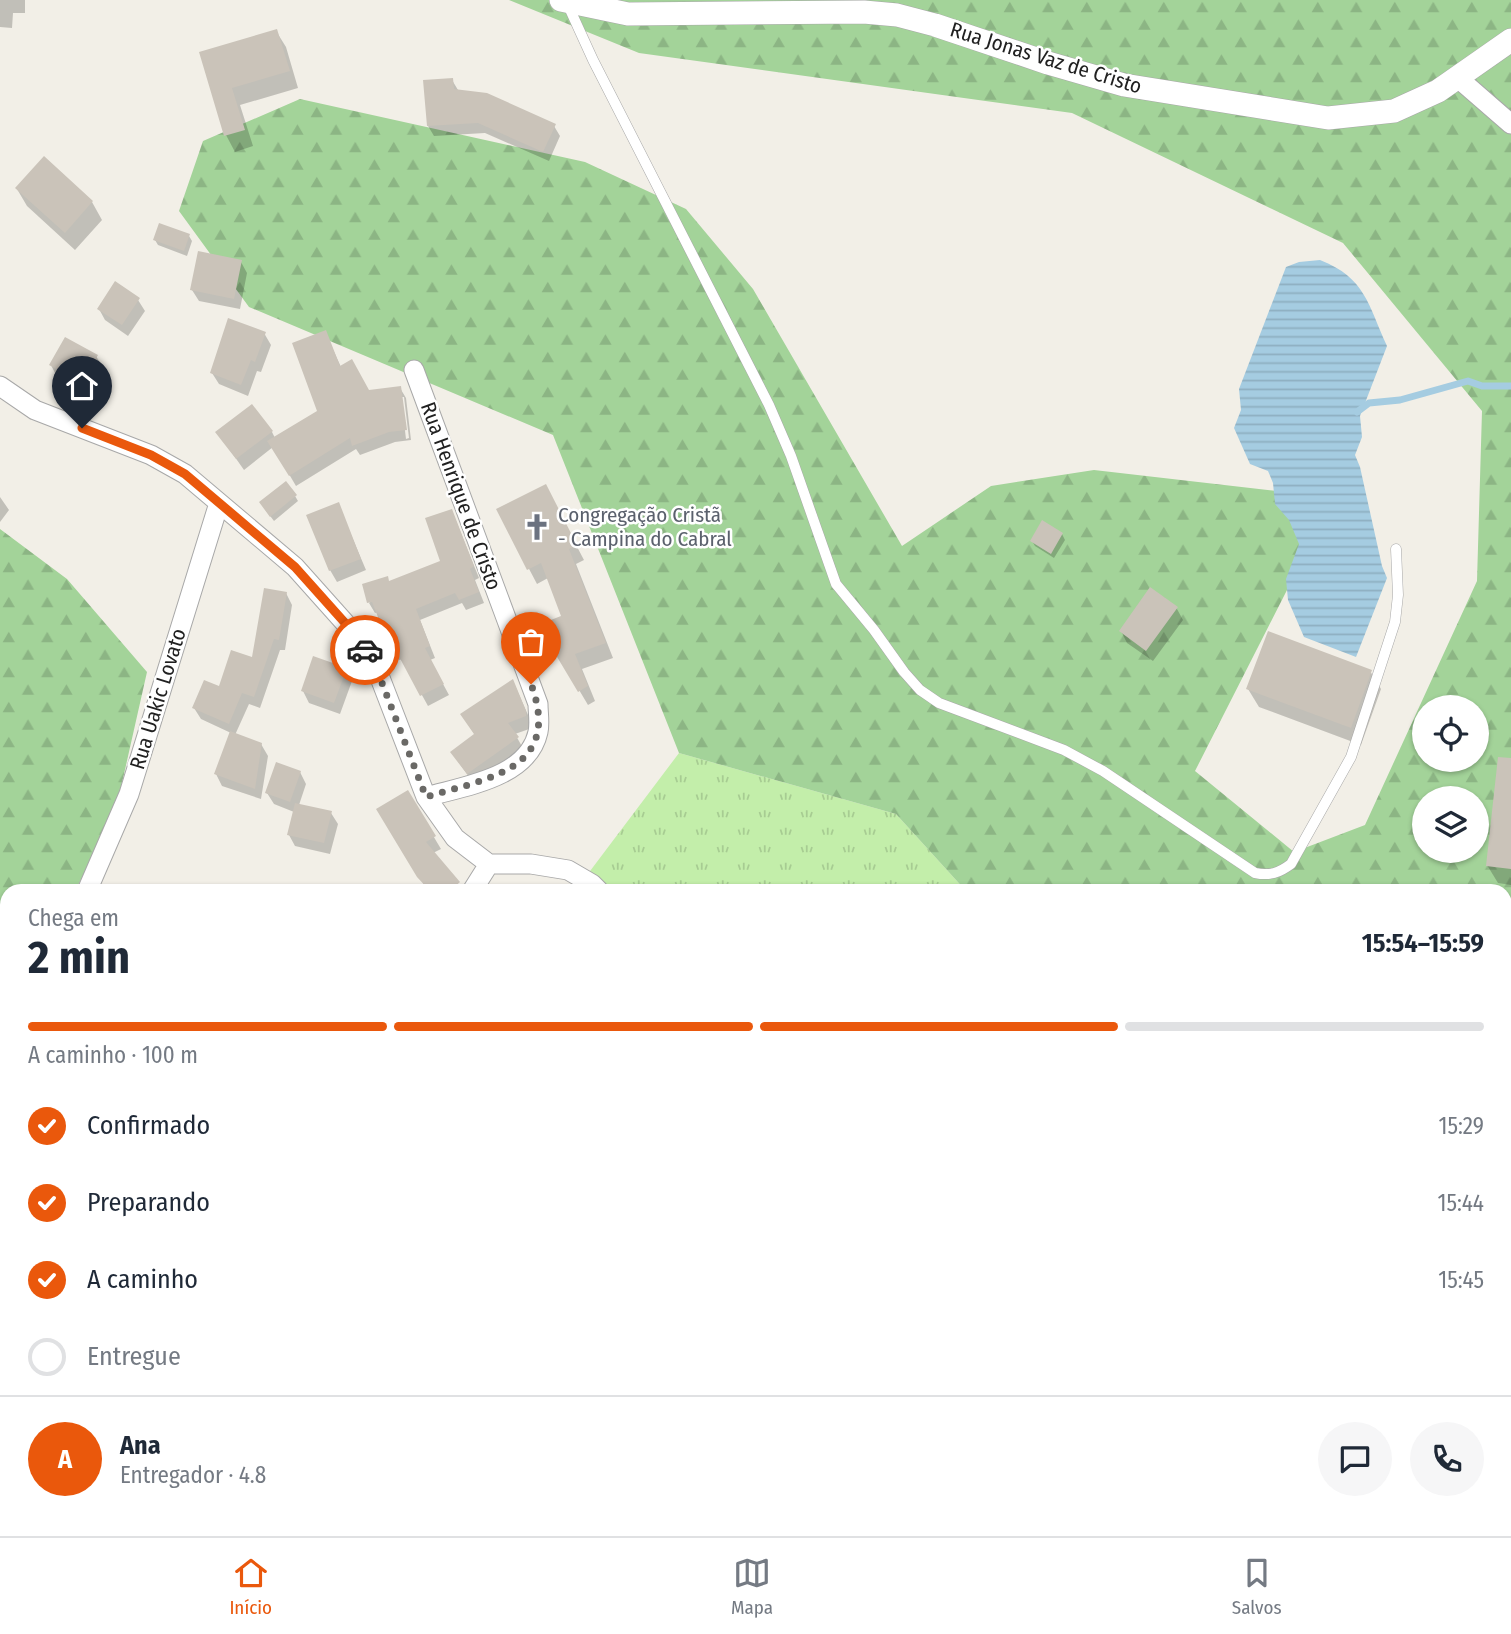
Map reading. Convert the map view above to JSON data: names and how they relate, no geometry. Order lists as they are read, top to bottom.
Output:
{
  "streets": {
    "street": ["Rua Jonas Vaz de Cristo", "Rua Henrique de Cristo", "Rua Uakic Lovato"]
  },
  "places": {
    "church": ["Congregação Cristã - Campina do Cabral"]
  },
  "page": {
    "heading": ["2 min", "Chega em", "15:54–15:59"],
    "panel": ["Ana", "Entregador · 4.8"],
    "bar": "A caminho · 100 m",
    "list": [
      ["Confirmado", "15:29"],
      ["Preparando", "15:44"],
      ["A caminho", "15:45"],
      "Entregue"
    ],
    "round": "A",
    "tabs": ["Início", "Mapa", "Salvos"]
  }
}
